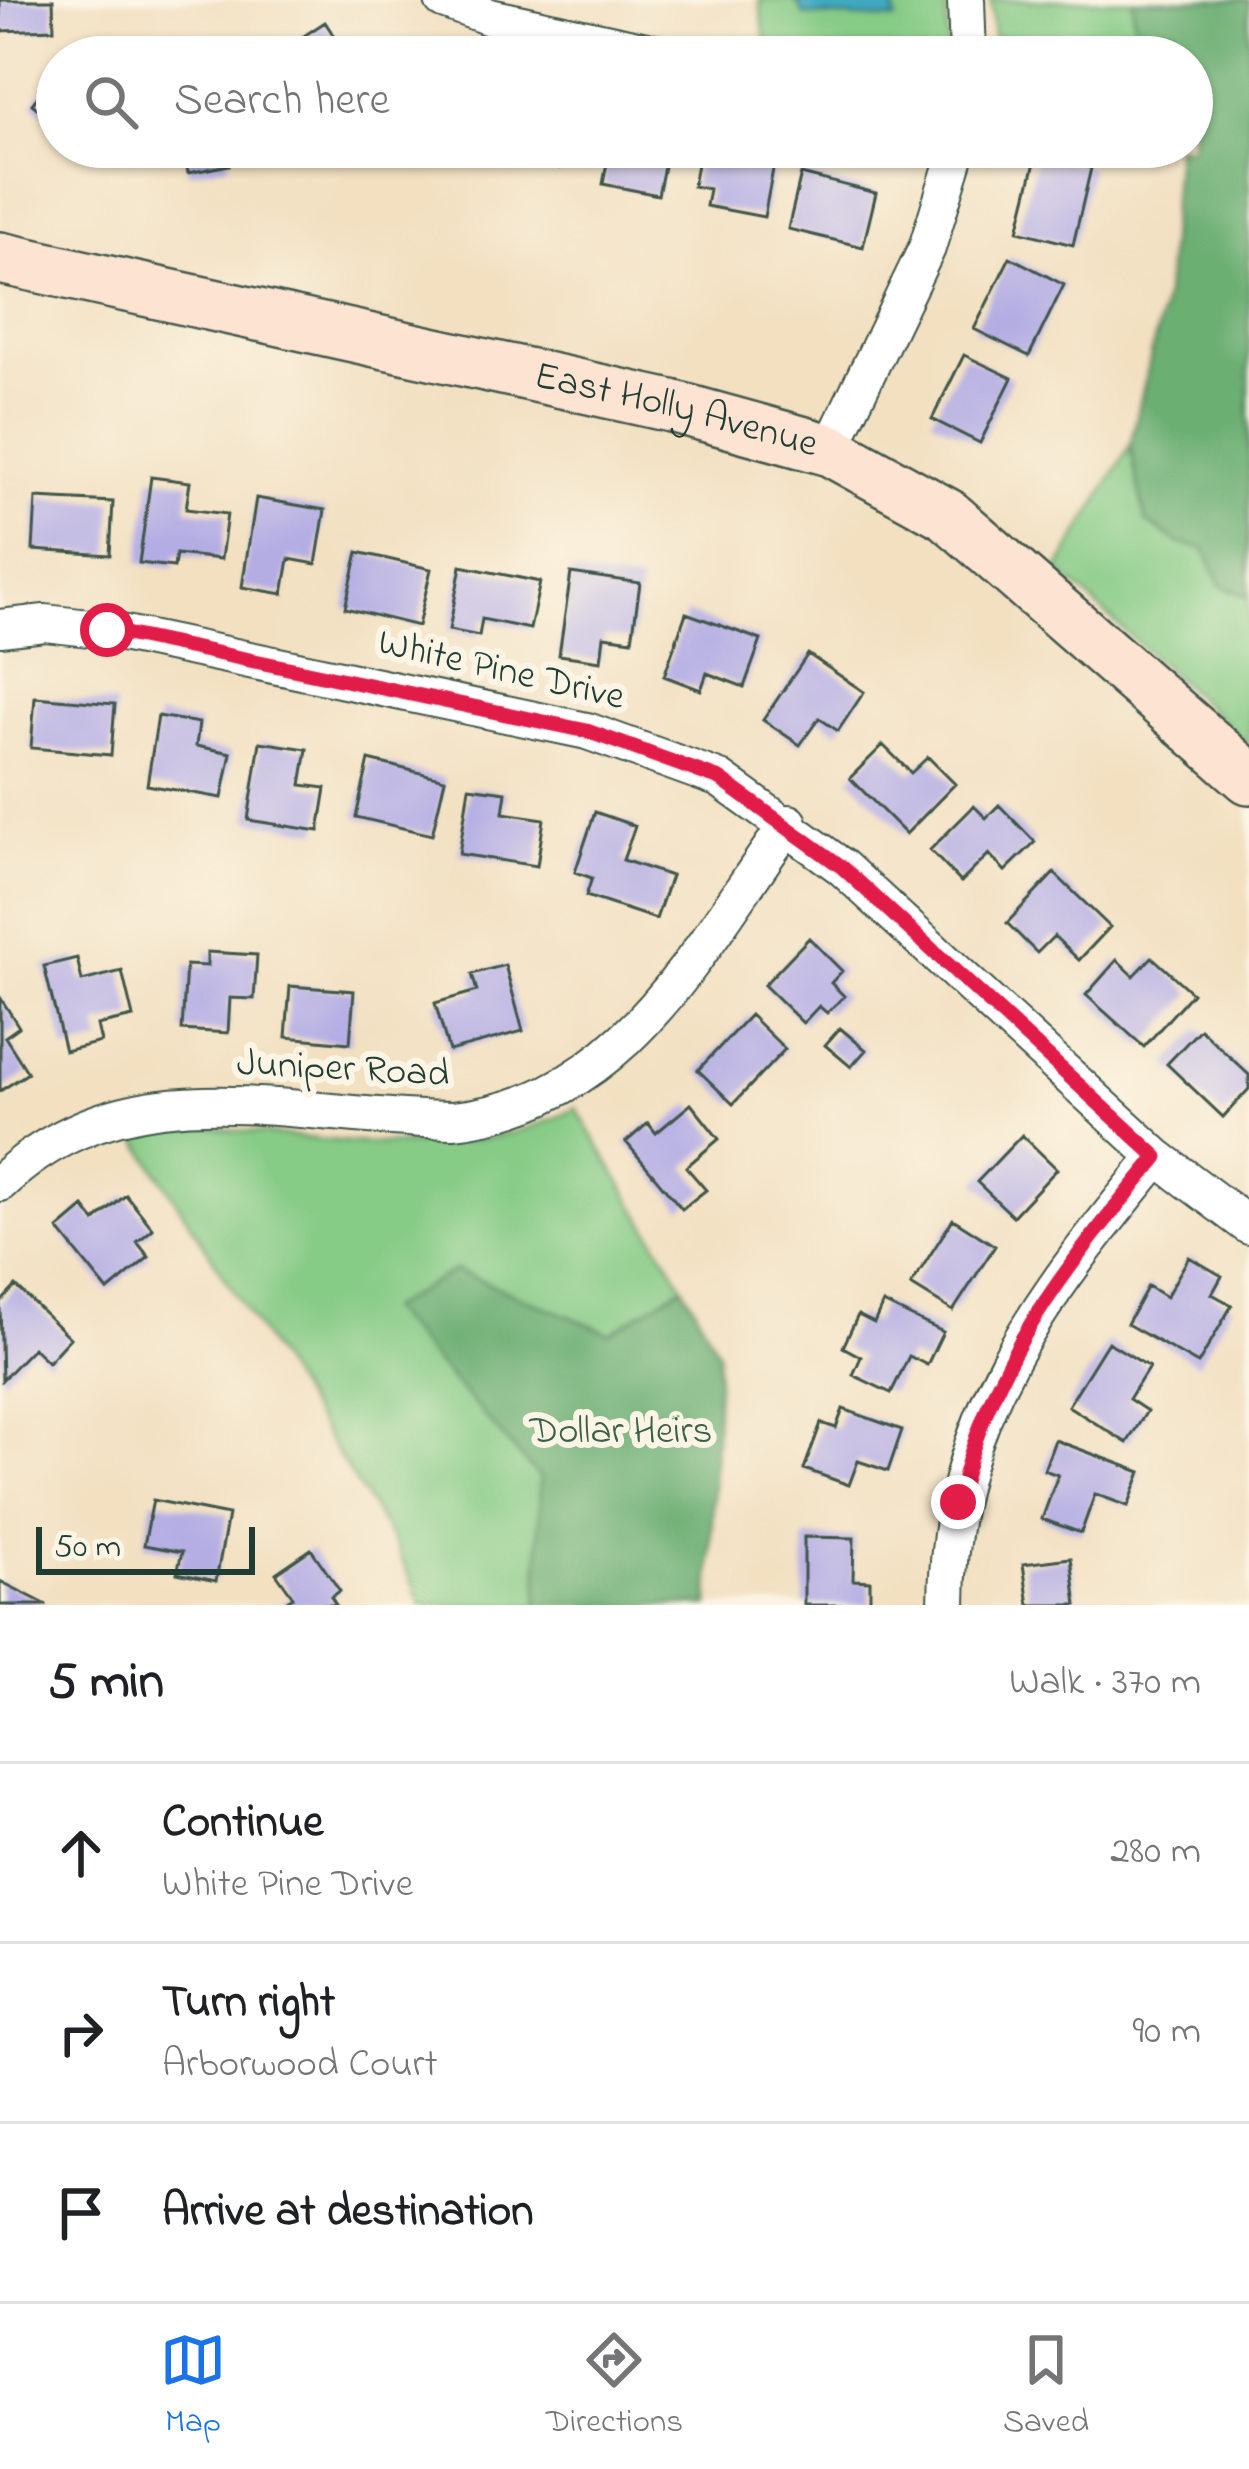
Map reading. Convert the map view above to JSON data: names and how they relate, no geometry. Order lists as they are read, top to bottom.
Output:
{
  "streets": {
    "street": ["East Holly Avenue", "White Pine Drive", "Juniper Road"]
  },
  "crossings": [
    ["White Pine Drive", "Juniper Road"]
  ],
  "parks": ["Dollar Heirs"],
  "scale_bar": "50 m",
  "page": {
    "search": "Search here",
    "scale": "50 m",
    "heading": ["5 min", "Walk · 370 m"],
    "list": [
      ["Continue", "White Pine Drive", "280 m"],
      ["Turn right", "Arborwood Court", "90 m"],
      "Arrive at destination"
    ],
    "nav": ["Map", "Directions", "Saved"]
  }
}
